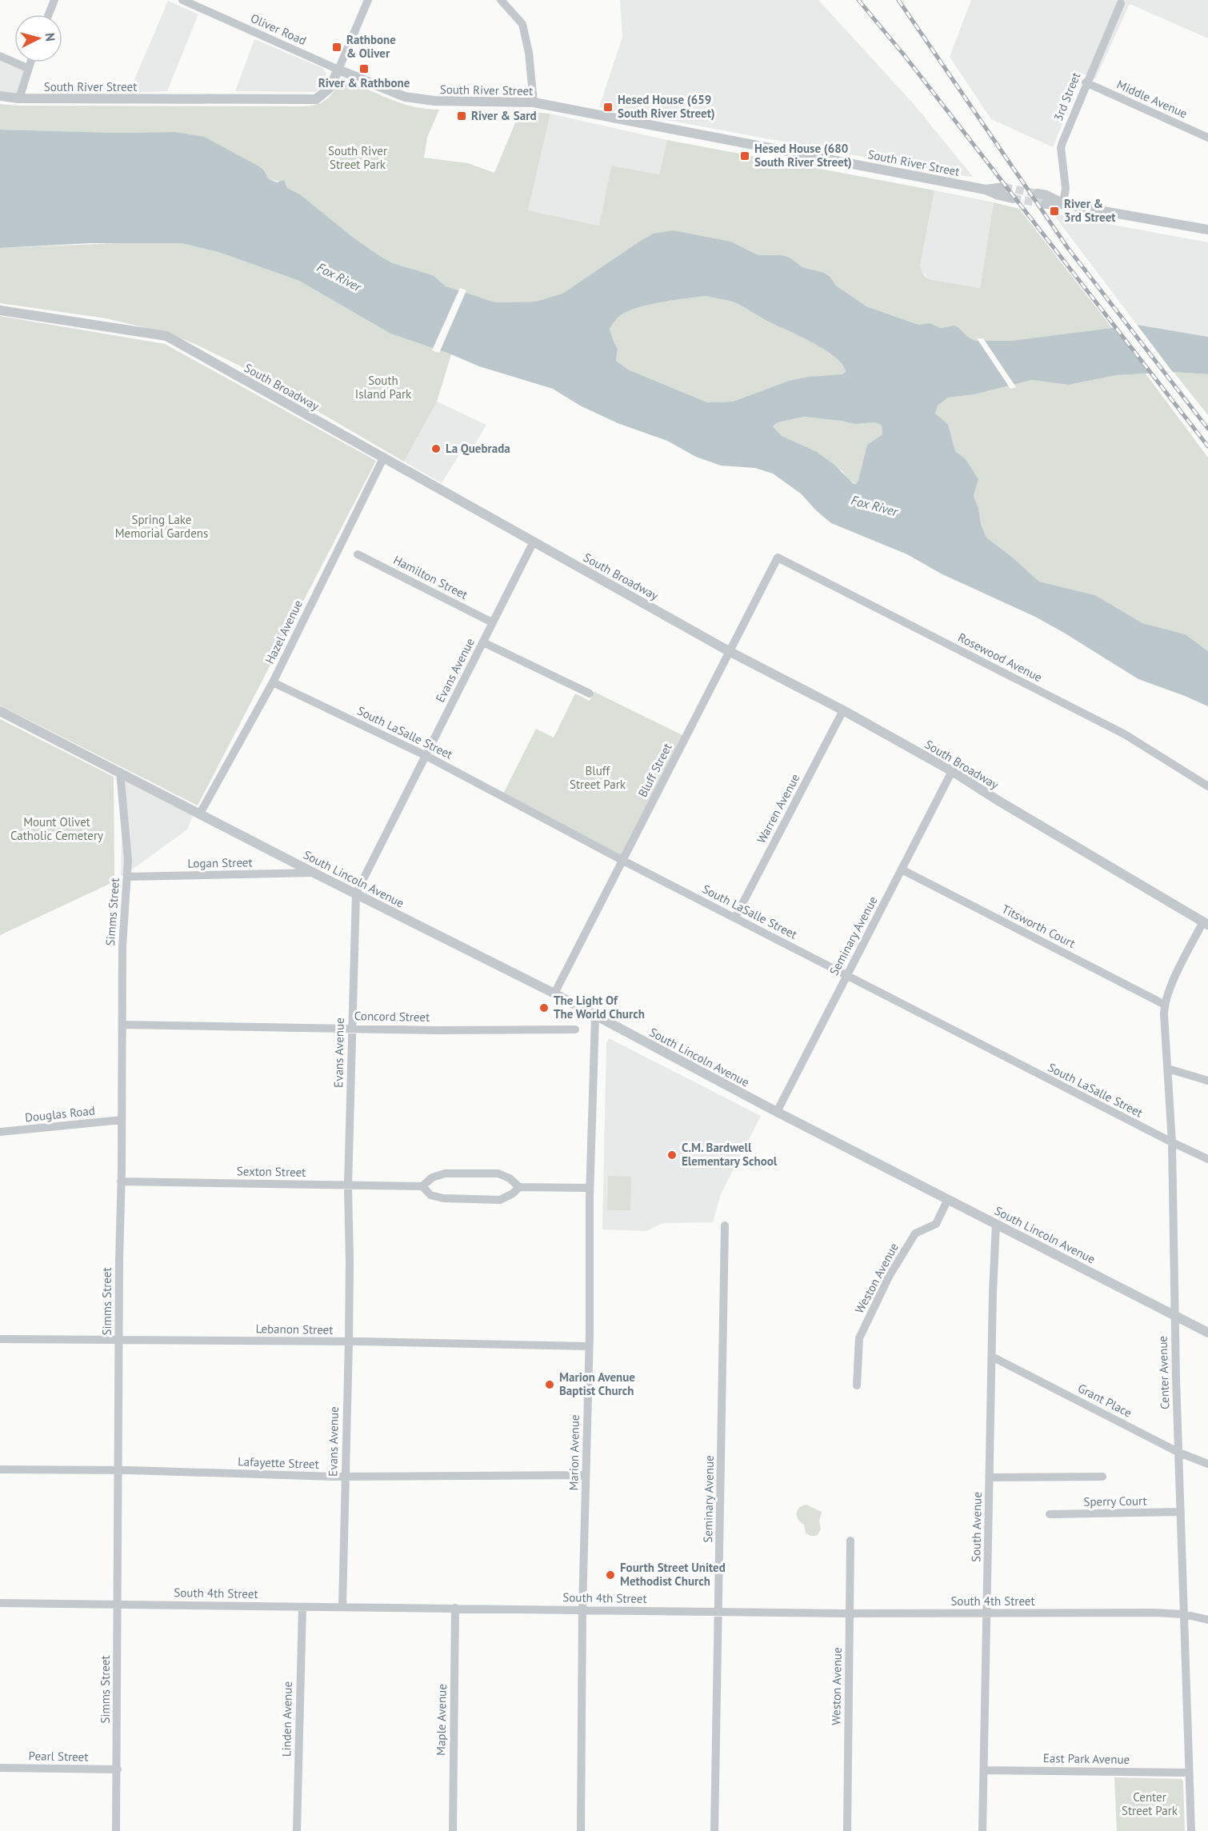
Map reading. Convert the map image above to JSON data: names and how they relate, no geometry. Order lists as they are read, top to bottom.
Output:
{
  "streets": {
    "street": [
      "Oliver Road",
      "South River Street",
      "3rd Street",
      "Middle Avenue",
      "South Broadway",
      "Hamilton Street",
      "Hazel Avenue",
      "Rosewood Avenue",
      "Evans Avenue",
      "South LaSalle Street",
      "Bluff Street",
      "Warren Avenue",
      "Logan Street",
      "South Lincoln Avenue",
      "Simms Street",
      "Titsworth Court",
      "Seminary Avenue",
      "Concord Street",
      "Douglas Road",
      "Sexton Street",
      "Weston Avenue",
      "Lebanon Street",
      "Center Avenue",
      "Grant Place",
      "Marion Avenue",
      "Lafayette Street",
      "Sperry Court",
      "South Avenue",
      "South 4th Street",
      "Linden Avenue",
      "Maple Avenue",
      "Pearl Street",
      "East Park Avenue"
    ]
  },
  "crossings": [
    ["Oliver Road", "South River Street"],
    ["3rd Street", "Middle Avenue"],
    ["South Broadway", "Hazel Avenue"],
    ["South Broadway", "Evans Avenue"],
    ["South Broadway", "Bluff Street"],
    ["South Broadway", "Warren Avenue"],
    ["South Broadway", "Seminary Avenue"],
    ["South Broadway", "Center Avenue"],
    ["Hamilton Street", "Evans Avenue"],
    ["Hazel Avenue", "South LaSalle Street"],
    ["Hazel Avenue", "South Lincoln Avenue"],
    ["Rosewood Avenue", "Bluff Street"],
    ["Evans Avenue", "South LaSalle Street"],
    ["Evans Avenue", "South Lincoln Avenue"],
    ["Evans Avenue", "Concord Street"],
    ["Evans Avenue", "Sexton Street"],
    ["Evans Avenue", "Lebanon Street"],
    ["Evans Avenue", "Lafayette Street"],
    ["Evans Avenue", "South 4th Street"],
    ["South LaSalle Street", "Bluff Street"],
    ["South LaSalle Street", "Warren Avenue"],
    ["South LaSalle Street", "Seminary Avenue"],
    ["South LaSalle Street", "Center Avenue"],
    ["Bluff Street", "South Lincoln Avenue"],
    ["Logan Street", "South Lincoln Avenue"],
    ["Logan Street", "Simms Street"],
    ["South Lincoln Avenue", "Simms Street"],
    ["South Lincoln Avenue", "Seminary Avenue"],
    ["South Lincoln Avenue", "Weston Avenue"],
    ["South Lincoln Avenue", "Center Avenue"],
    ["South Lincoln Avenue", "Marion Avenue"],
    ["South Lincoln Avenue", "South Avenue"],
    ["Simms Street", "Concord Street"],
    ["Simms Street", "Douglas Road"],
    ["Simms Street", "Sexton Street"],
    ["Simms Street", "Lebanon Street"],
    ["Simms Street", "Lafayette Street"],
    ["Simms Street", "South 4th Street"],
    ["Simms Street", "Pearl Street"],
    ["Titsworth Court", "Seminary Avenue"],
    ["Titsworth Court", "Center Avenue"],
    ["Seminary Avenue", "South 4th Street"],
    ["Weston Avenue", "South 4th Street"],
    ["Lebanon Street", "Marion Avenue"],
    ["Center Avenue", "Grant Place"],
    ["Center Avenue", "Sperry Court"],
    ["Center Avenue", "South 4th Street"],
    ["Center Avenue", "East Park Avenue"],
    ["Grant Place", "South Avenue"],
    ["Marion Avenue", "Lafayette Street"],
    ["Marion Avenue", "South 4th Street"],
    ["Sperry Court", "South Avenue"],
    ["South Avenue", "South 4th Street"],
    ["South Avenue", "East Park Avenue"],
    ["South 4th Street", "Linden Avenue"],
    ["South 4th Street", "Maple Avenue"]
  ],
  "water": ["Fox River"],
  "parks": [
    "South River Street Park",
    "South Island Park",
    "Spring Lake Memorial Gardens",
    "Bluff Street Park",
    "Mount Olivet Catholic Cemetery",
    "Center Street Park"
  ],
  "places": {
    "transit": [
      "Rathbone & Oliver",
      "River & Rathbone",
      "Hesed House (659 South River Street)",
      "River & Sard",
      "Hesed House (680 South River Street)",
      "River & 3rd Street"
    ],
    "other": [
      "La Quebrada",
      "The Light Of The World Church",
      "C.M. Bardwell Elementary School",
      "Marion Avenue Baptist Church",
      "Fourth Street United Methodist Church"
    ]
  },
  "north": "right"
}
